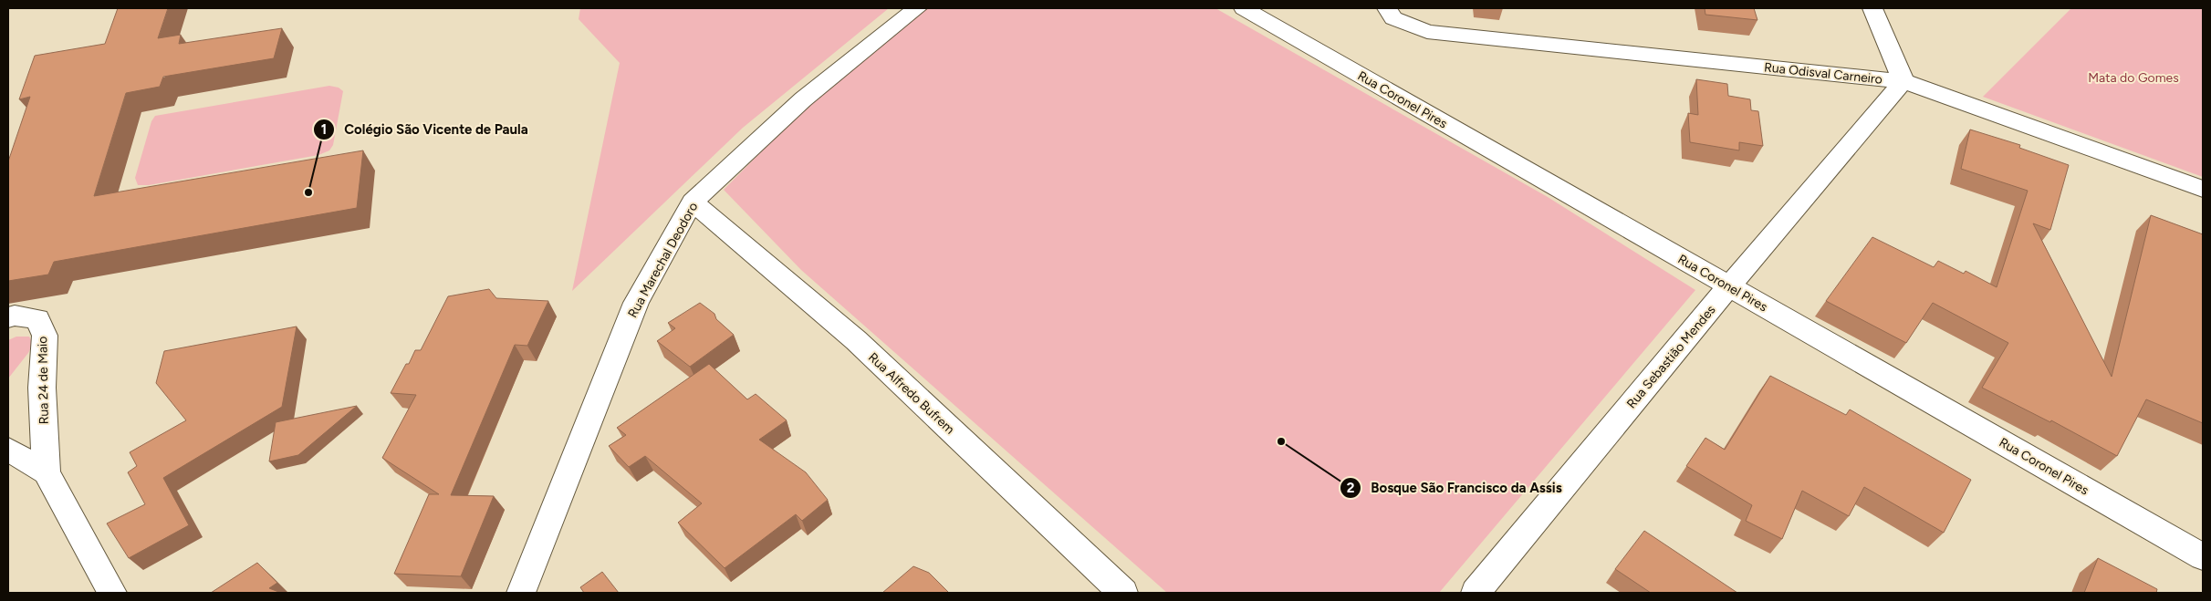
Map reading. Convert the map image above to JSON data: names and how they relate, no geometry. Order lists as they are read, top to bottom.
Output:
{
  "streets": {
    "street": [
      "Rua Odisval Carneiro",
      "Rua Coronel Pires",
      "Rua Marechal Deodoro",
      "Rua Sebastião Mendes",
      "Rua 24 de Maio",
      "Rua Alfredo Bufrem"
    ]
  },
  "crossings": [
    ["Rua Odisval Carneiro", "Rua Sebastião Mendes"],
    ["Rua Coronel Pires", "Rua Sebastião Mendes"],
    ["Rua Marechal Deodoro", "Rua Alfredo Bufrem"]
  ],
  "parks": ["Mata do Gomes"],
  "places": ["Colégio São Vicente de Paula", "Bosque São Francisco da Assis"]
}
